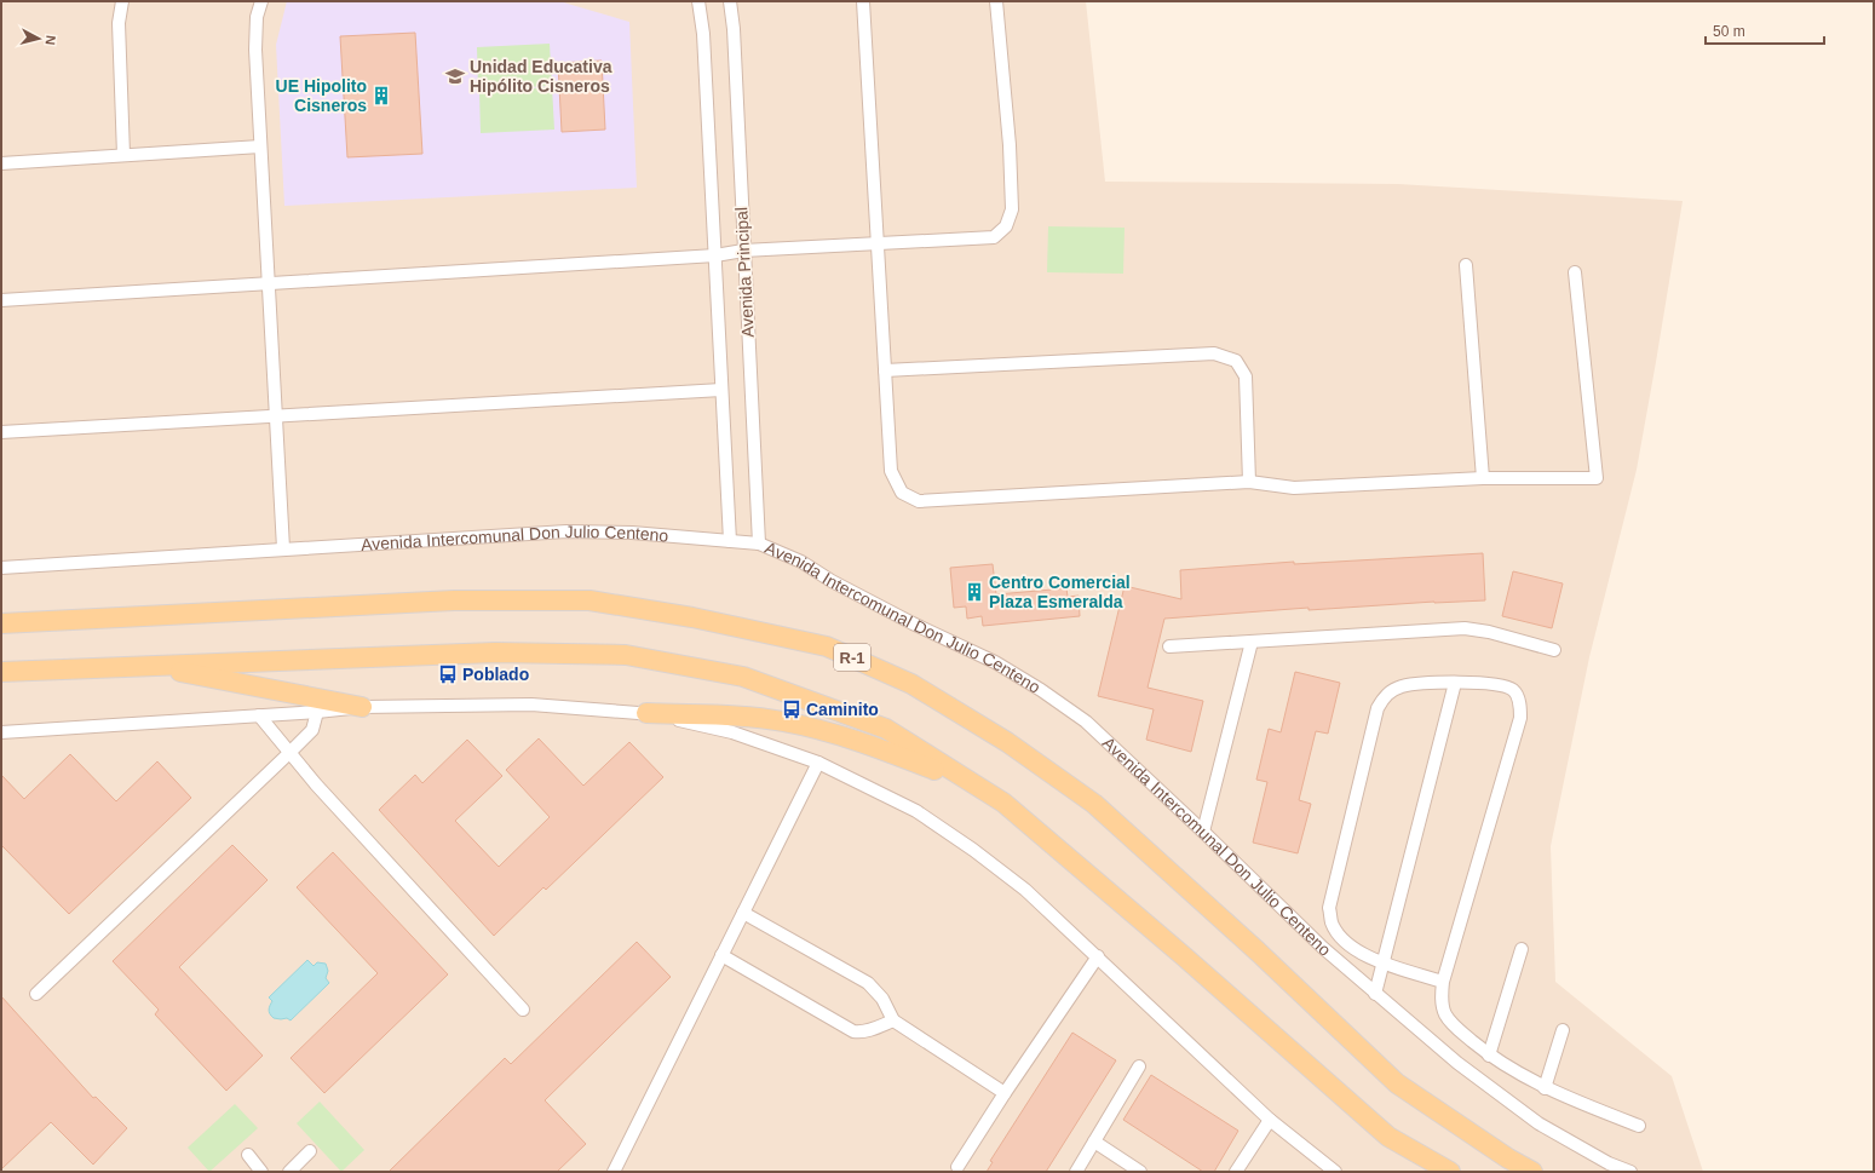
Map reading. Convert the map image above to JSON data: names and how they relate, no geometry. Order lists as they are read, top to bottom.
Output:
{
  "streets": {
    "main road": ["R-1"],
    "street": ["Avenida Principal", "Avenida Intercomunal Don Julio Centeno"]
  },
  "crossings": [
    ["Avenida Principal", "Avenida Intercomunal Don Julio Centeno"]
  ],
  "places": {
    "school or university": ["Unidad Educativa Hipólito Cisneros"],
    "building": ["UE Hipolito Cisneros", "Centro Comercial Plaza Esmeralda"],
    "bus stop": ["Poblado", "Caminito"]
  },
  "scale_bar": "50 m",
  "north": "right"
}
